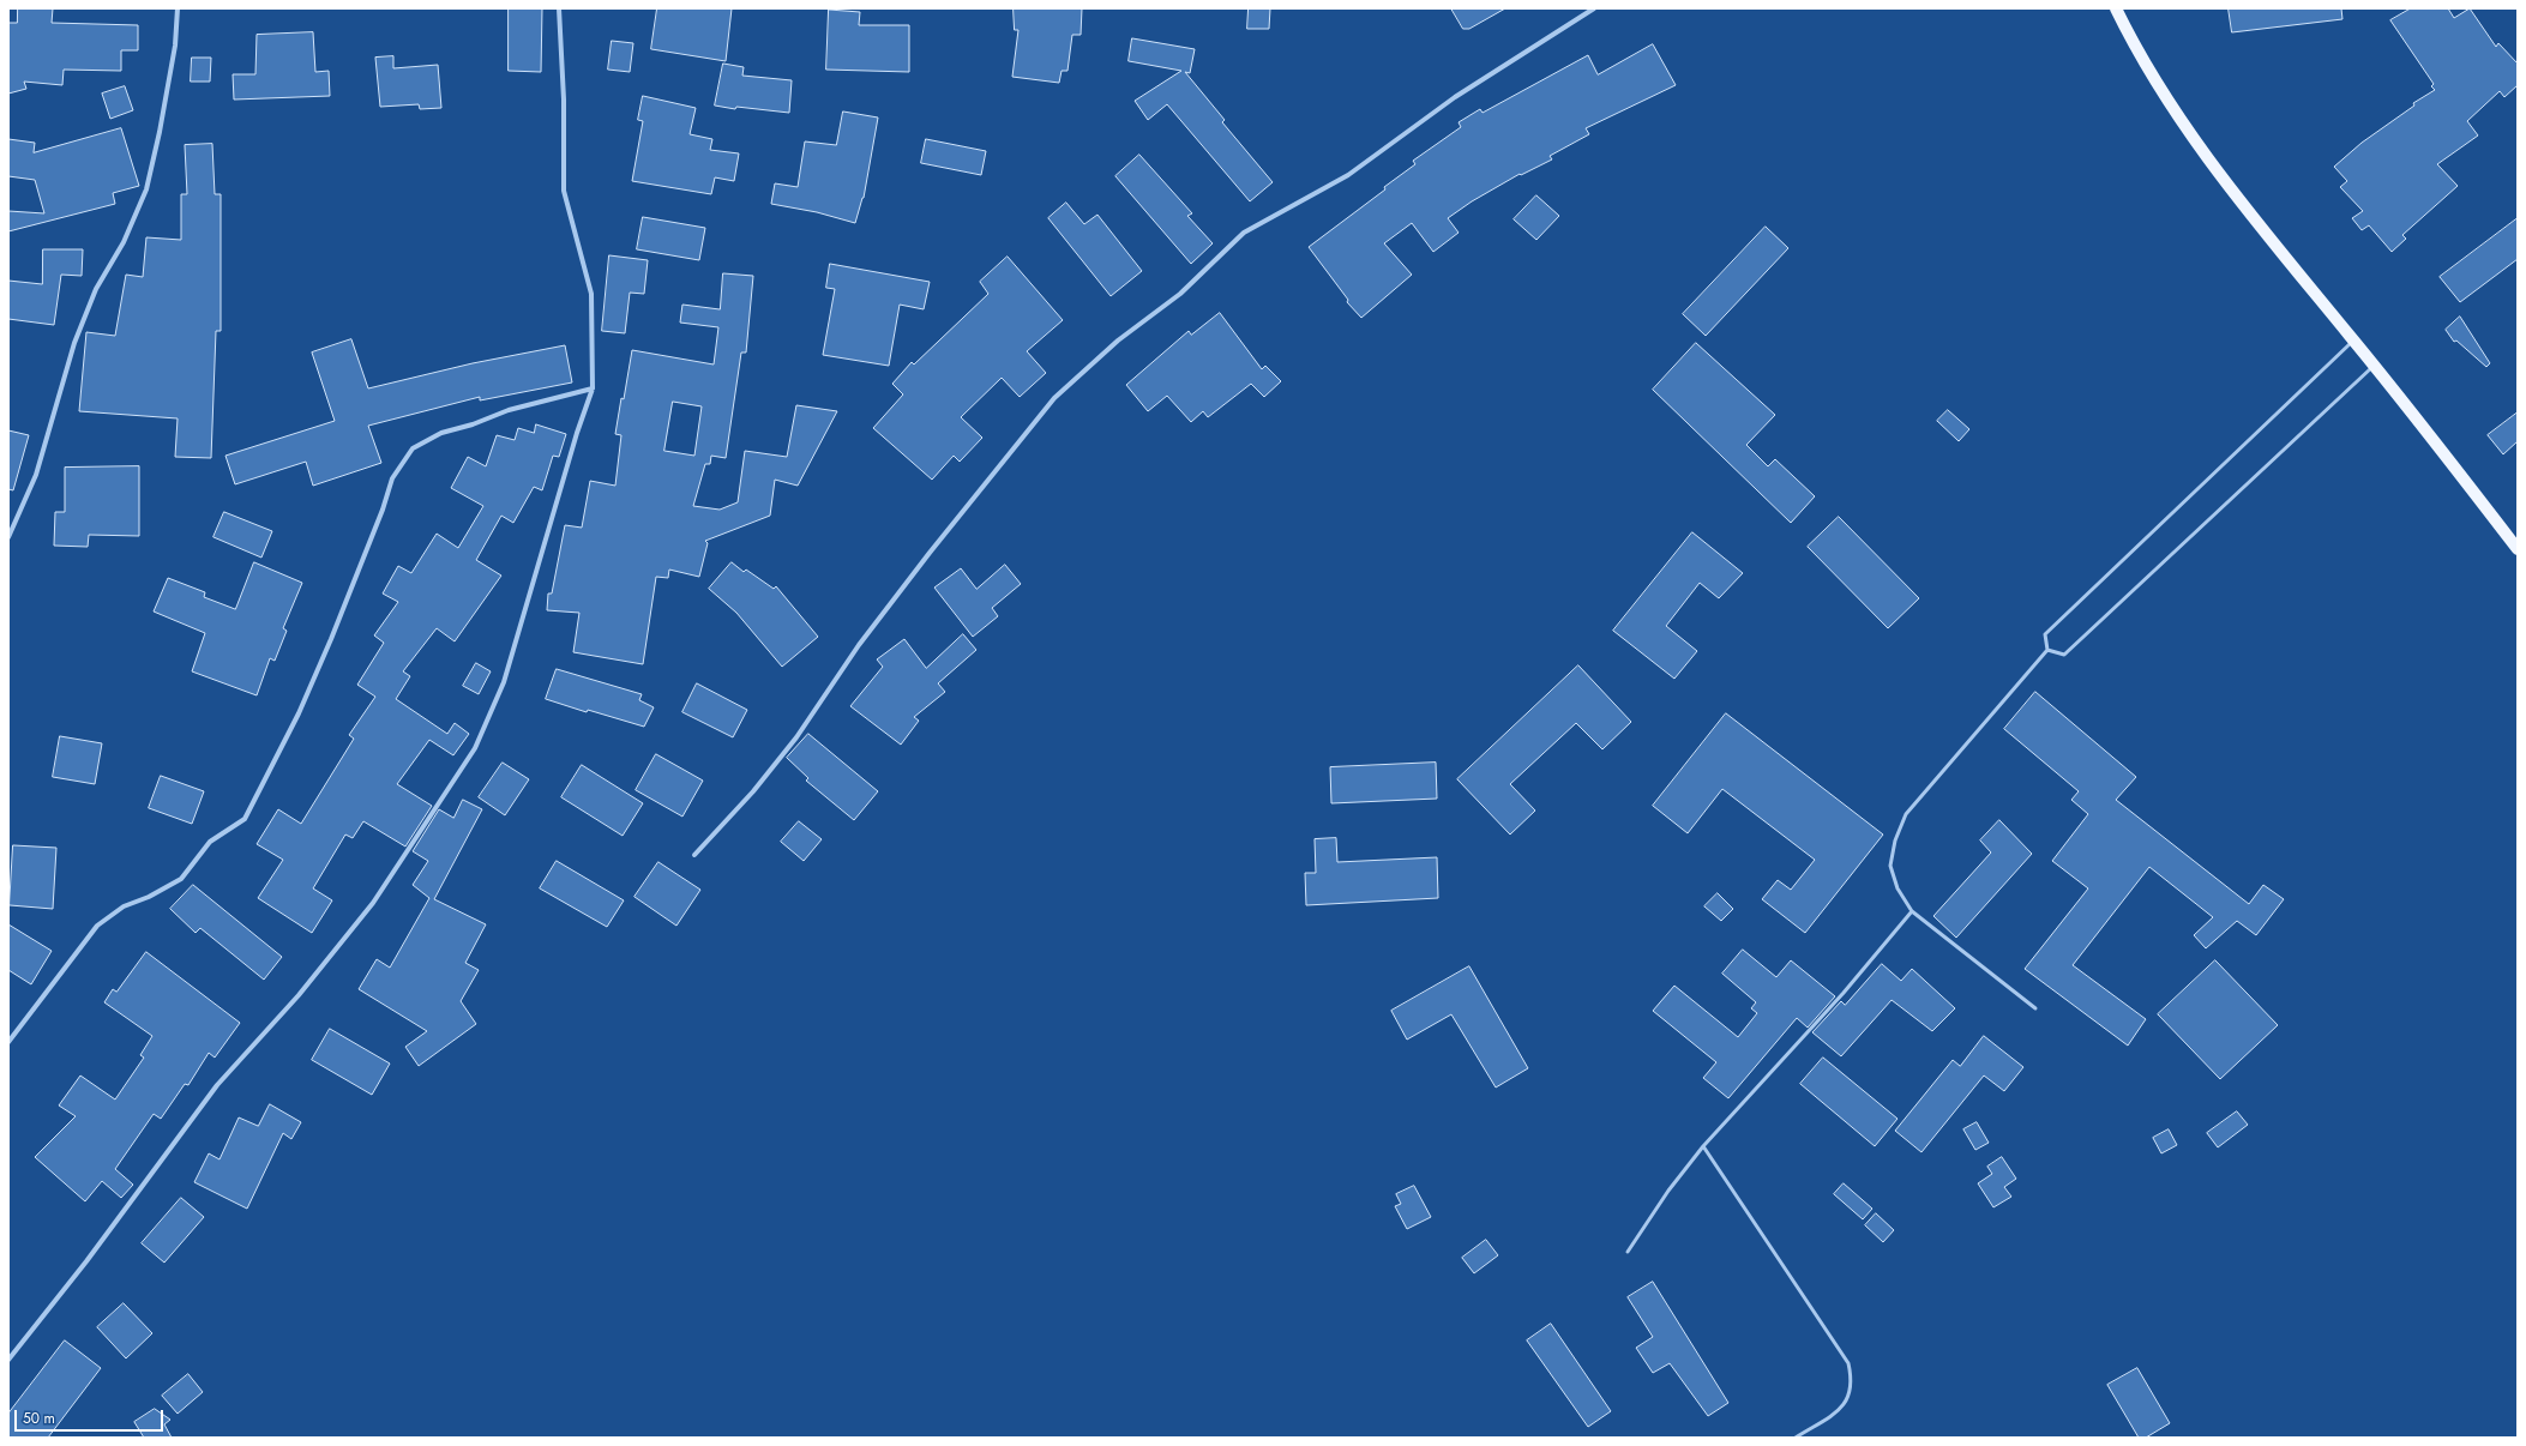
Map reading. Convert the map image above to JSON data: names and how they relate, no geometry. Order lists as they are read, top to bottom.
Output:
{
  "scale_bar": "50 m"
}
